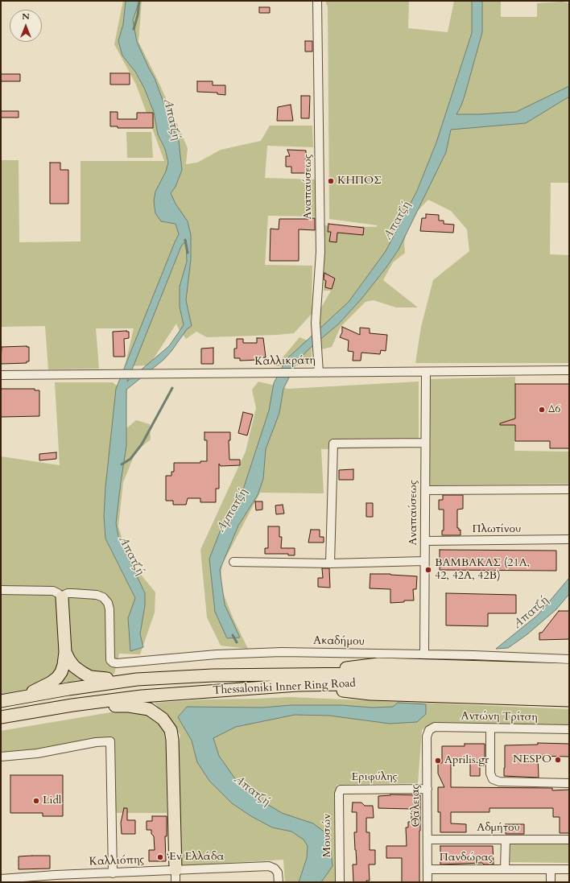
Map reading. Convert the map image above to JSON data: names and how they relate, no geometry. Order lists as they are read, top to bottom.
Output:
{
  "streets": {
    "highway": ["Thessaloniki Inner Ring Road"],
    "street": [
      "Αναπαύσεως",
      "Καλλικράτη",
      "Πλωτίνου",
      "Ακαδήμου",
      "Αντώνη Τρίτση",
      "Εριφύλης",
      "Θάλειας",
      "Αδμήτου",
      "Μουσών",
      "Πανδώρας",
      "Καλλιόπης"
    ]
  },
  "crossings": [
    ["Αναπαύσεως", "Καλλικράτη"],
    ["Αναπαύσεως", "Πλωτίνου"],
    ["Αναπαύσεως", "Ακαδήμου"],
    ["Αντώνη Τρίτση", "Θάλειας"],
    ["Εριφύλης", "Θάλειας"],
    ["Εριφύλης", "Μουσών"],
    ["Θάλειας", "Αδμήτου"],
    ["Θάλειας", "Πανδώρας"],
    ["Αδμήτου", "Πανδώρας"]
  ],
  "water": ["Απατζή", "Αμπατζή"],
  "places": [
    "ΚΗΠΟΣ",
    "Δ6",
    "ΒΑΜΒΑΚΑΣ (21Α, 42, 42Α, 42Β)",
    "NESPO",
    "Aprilis.gr",
    "Lidl",
    "‘Εν Ελλάδα"
  ],
  "north": "top"
}
